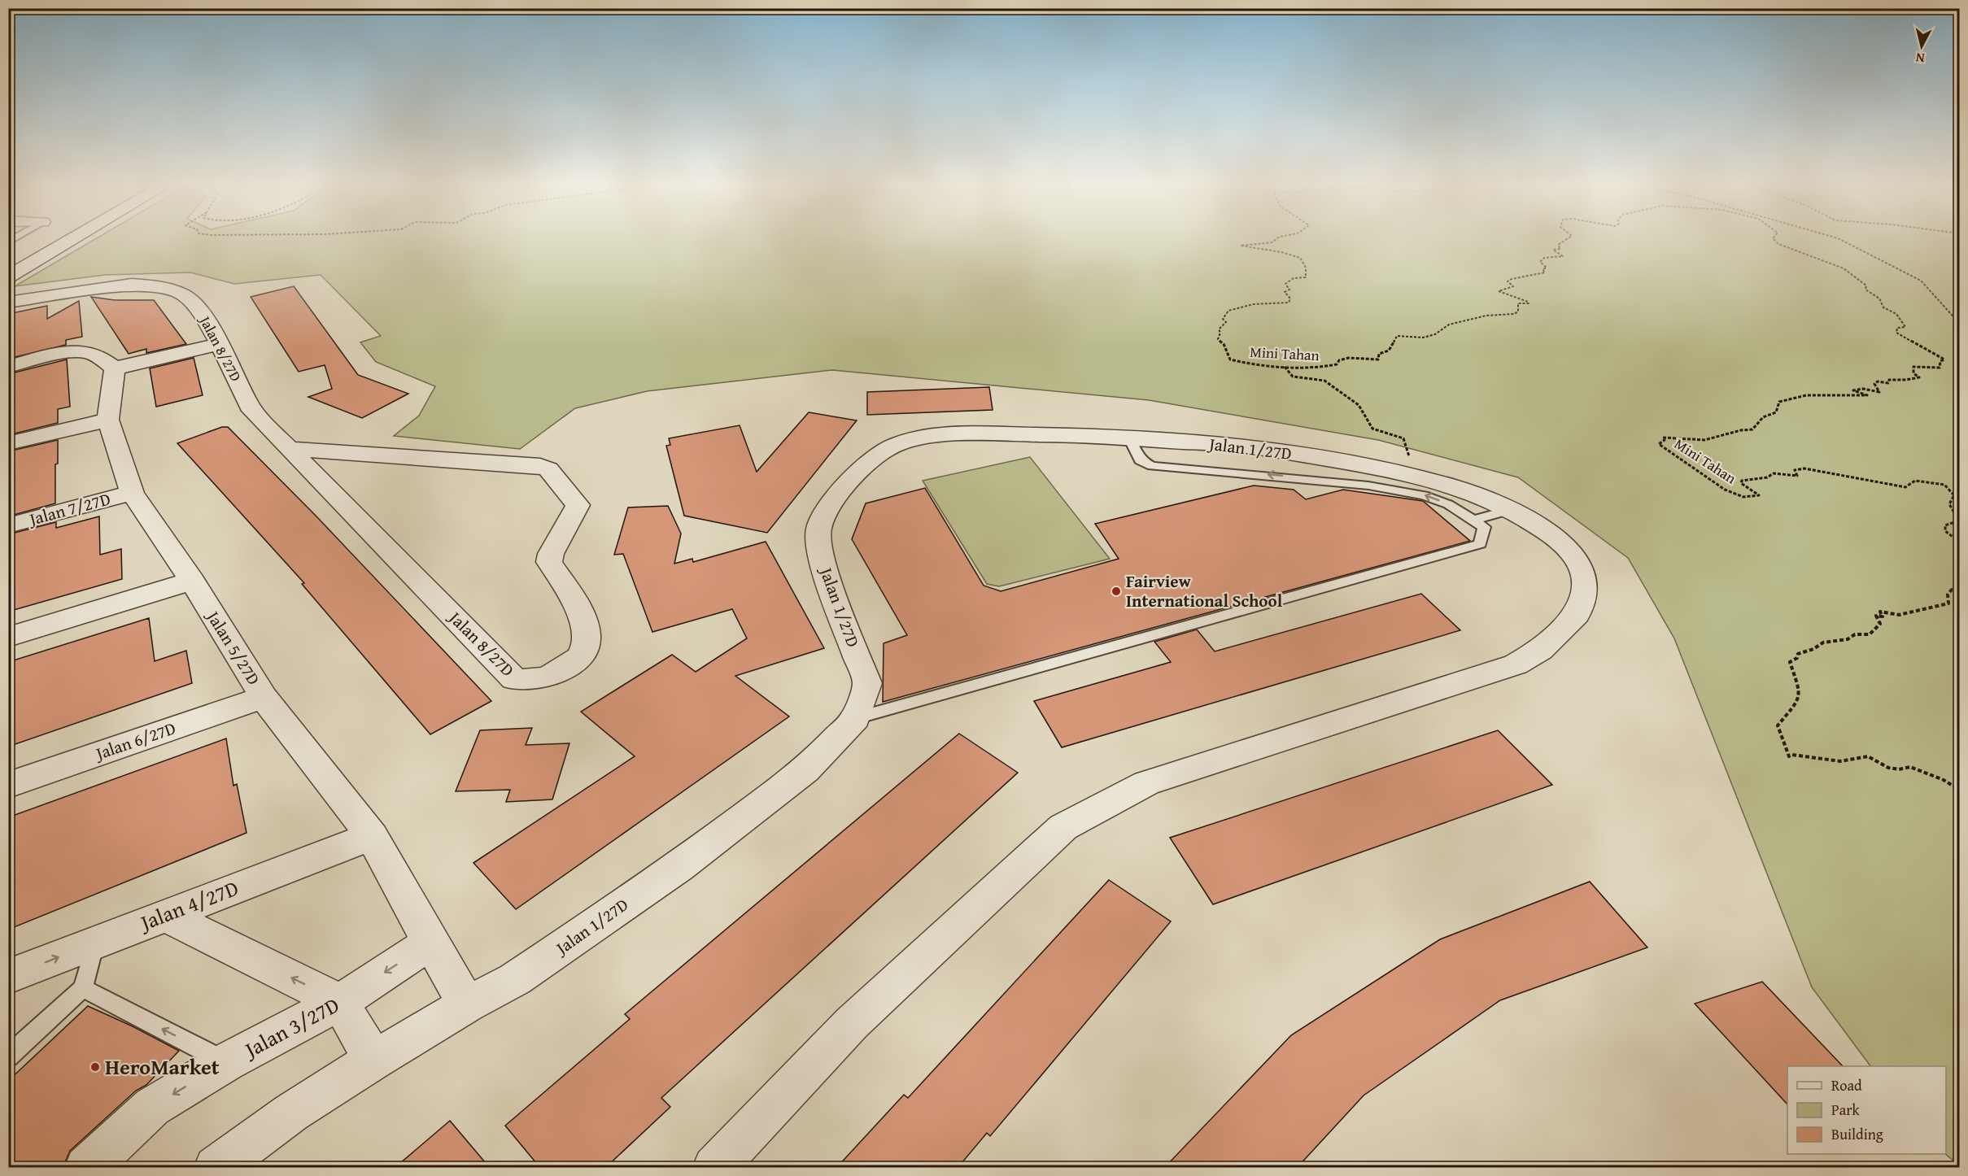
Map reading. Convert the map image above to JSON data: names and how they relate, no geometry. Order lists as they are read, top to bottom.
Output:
{
  "streets": {
    "street": [
      "Jalan 8/27D",
      "Jalan 1/27D",
      "Jalan 7/27D",
      "Jalan 5/27D",
      "Jalan 6/27D",
      "Jalan 4/27D",
      "Jalan 3/27D"
    ],
    "path": ["Mini Tahan"]
  },
  "crossings": [
    ["Jalan 1/27D", "Jalan 5/27D"],
    ["Jalan 7/27D", "Jalan 5/27D"],
    ["Jalan 5/27D", "Jalan 6/27D"],
    ["Jalan 5/27D", "Jalan 4/27D"],
    ["Jalan 5/27D", "Jalan 3/27D"]
  ],
  "one_way": ["Jalan 3/27D"],
  "places": ["Fairview International School", "HeroMarket"],
  "legend": ["Road", "Park", "Building"],
  "north": "bottom"
}
